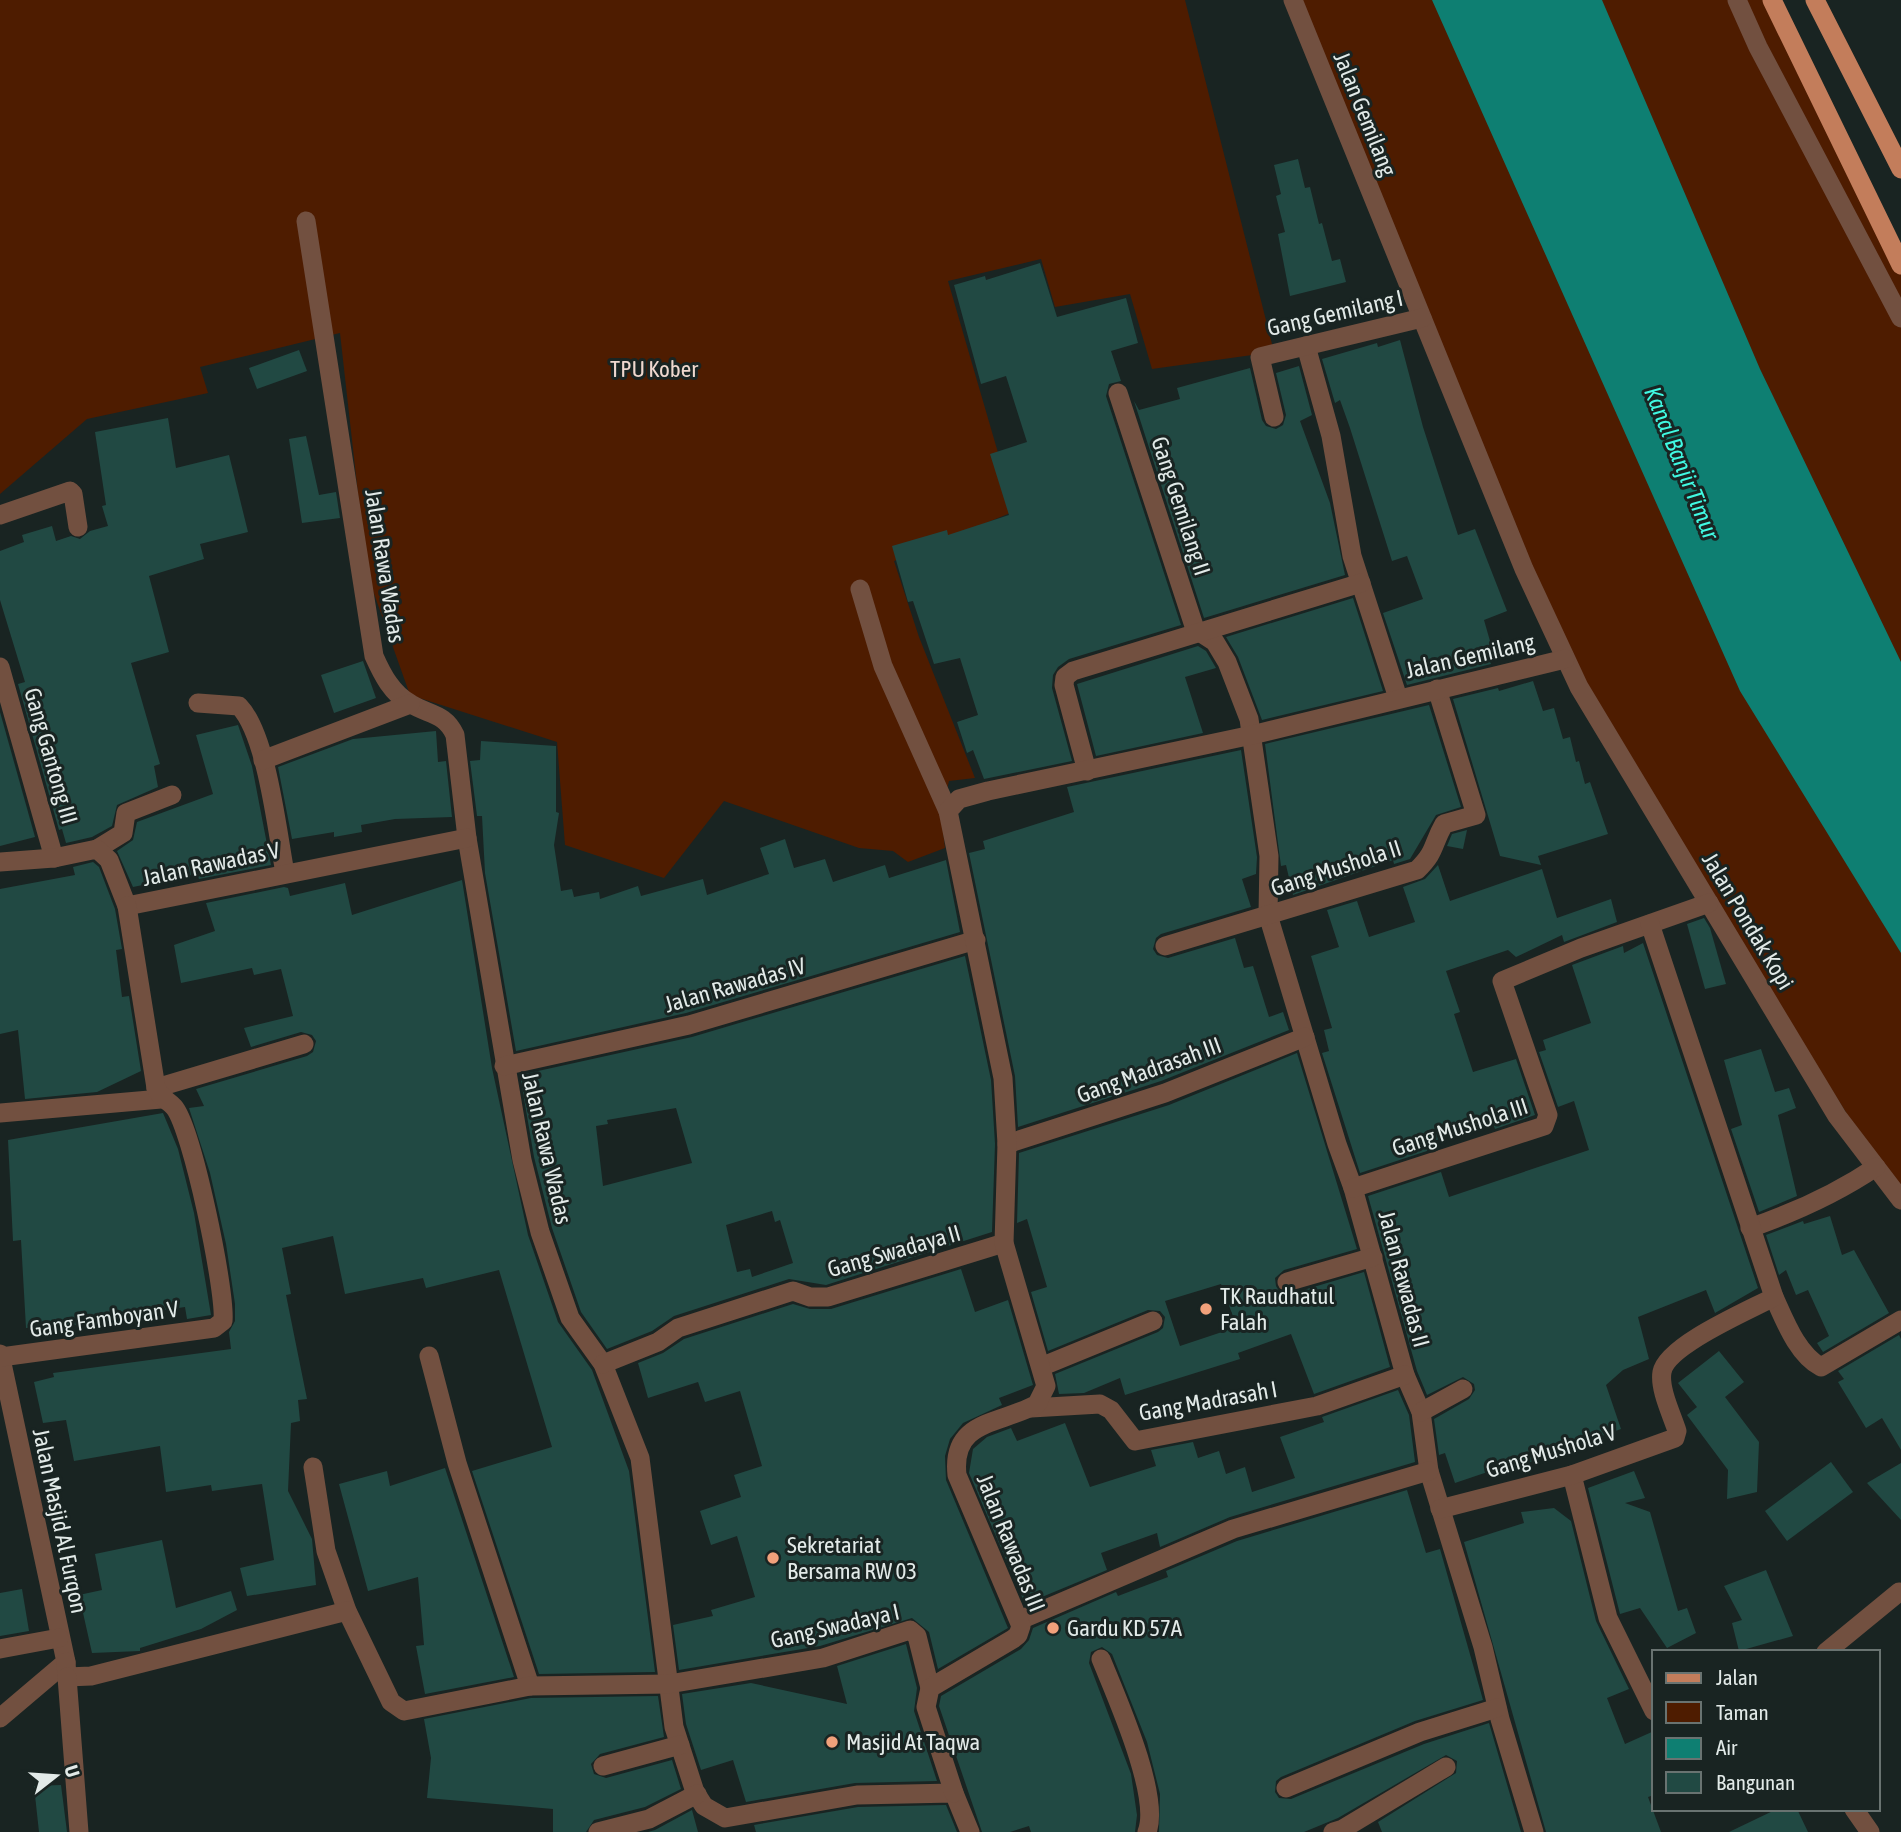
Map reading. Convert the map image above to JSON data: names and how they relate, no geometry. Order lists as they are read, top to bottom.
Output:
{
  "streets": {
    "street": [
      "Jalan Gemilang",
      "Gang Gemilang I",
      "Gang Gemilang II",
      "Jalan Rawa Wadas",
      "Gang Gantong III",
      "Jalan Rawadas V",
      "Gang Mushola II",
      "Jalan Pondak Kopi",
      "Jalan Rawadas IV",
      "Gang Madrasah III",
      "Gang Mushola III",
      "Gang Swadaya II",
      "Jalan Rawadas II",
      "Gang Famboyan V",
      "Gang Madrasah I",
      "Gang Mushola V",
      "Jalan Masjid Al Furqon",
      "Jalan Rawadas III",
      "Gang Swadaya I"
    ]
  },
  "crossings": [
    ["Jalan Gemilang", "Gang Gemilang I"],
    ["Jalan Gemilang", "Gang Gemilang II"],
    ["Jalan Gemilang", "Gang Mushola II"],
    ["Jalan Gemilang", "Jalan Pondak Kopi"],
    ["Jalan Gemilang", "Jalan Rawadas II"],
    ["Gang Gemilang II", "Jalan Rawadas II"],
    ["Jalan Rawa Wadas", "Jalan Rawadas V"],
    ["Jalan Rawa Wadas", "Jalan Rawadas IV"],
    ["Jalan Rawa Wadas", "Gang Swadaya II"],
    ["Jalan Rawa Wadas", "Gang Swadaya I"],
    ["Gang Mushola II", "Jalan Rawadas II"],
    ["Gang Madrasah III", "Jalan Rawadas II"],
    ["Gang Mushola III", "Jalan Rawadas II"],
    ["Jalan Rawadas II", "Gang Madrasah I"],
    ["Jalan Rawadas II", "Gang Mushola V"],
    ["Gang Famboyan V", "Jalan Masjid Al Furqon"],
    ["Gang Madrasah I", "Jalan Rawadas III"],
    ["Jalan Rawadas III", "Gang Swadaya I"]
  ],
  "water": ["Kanal Banjir Timur"],
  "parks": ["TPU Kober"],
  "places": [
    "TK Raudhatul Falah",
    "Sekretariat Bersama RW 03",
    "Gardu KD 57A",
    "Masjid At Taqwa"
  ],
  "legend": [
    "Jalan",
    "Taman",
    "Air",
    "Bangunan"
  ],
  "north": "right"
}
